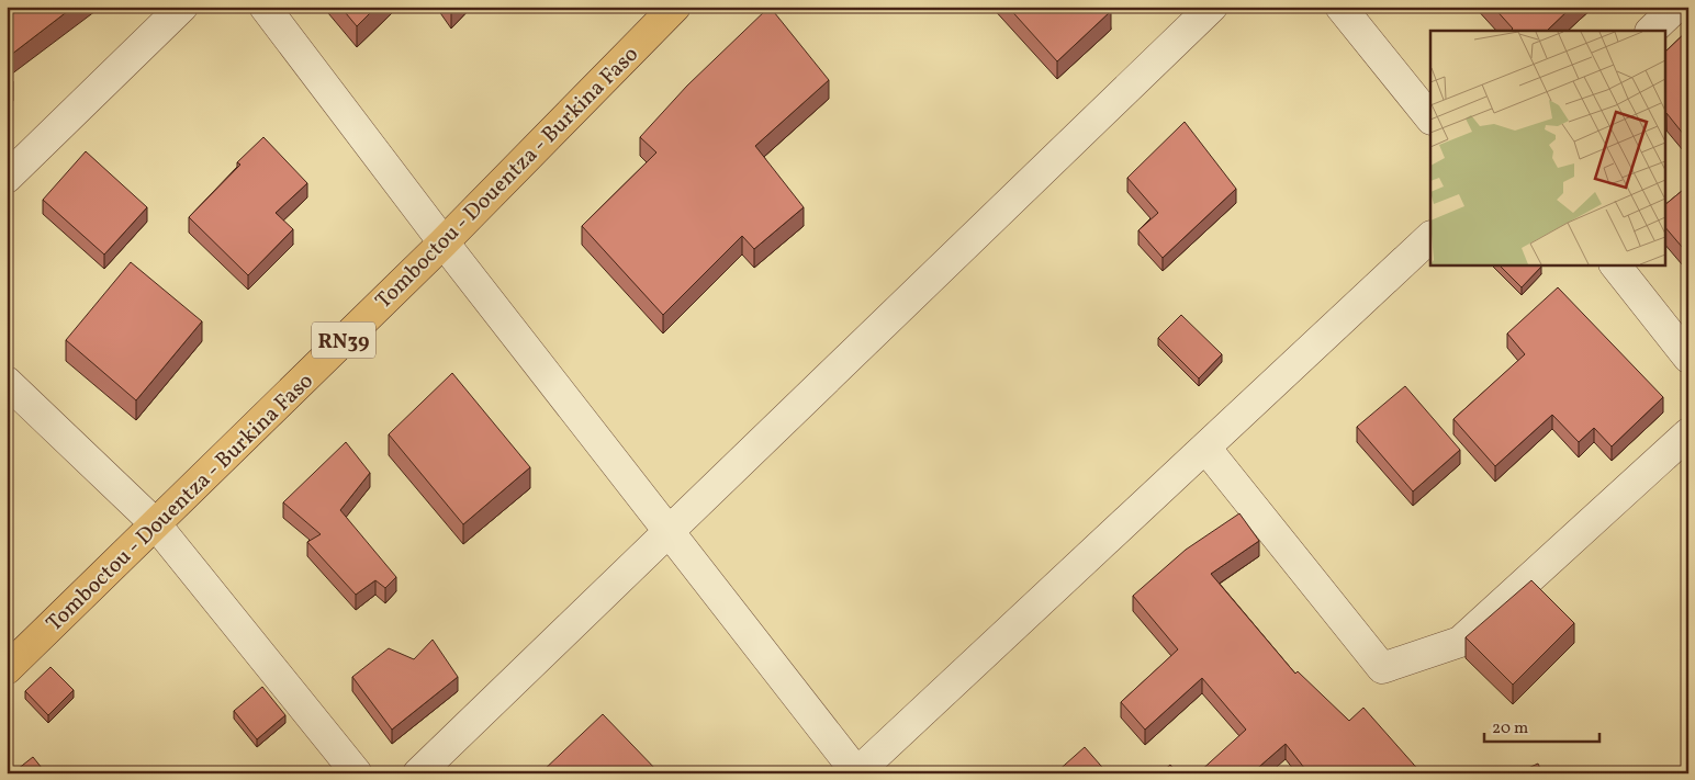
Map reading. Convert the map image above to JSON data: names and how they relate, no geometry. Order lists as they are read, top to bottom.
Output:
{
  "streets": {
    "main road": ["Tomboctou - Douentza - Burkina Faso", "RN39"]
  },
  "scale_bar": "20 m"
}
